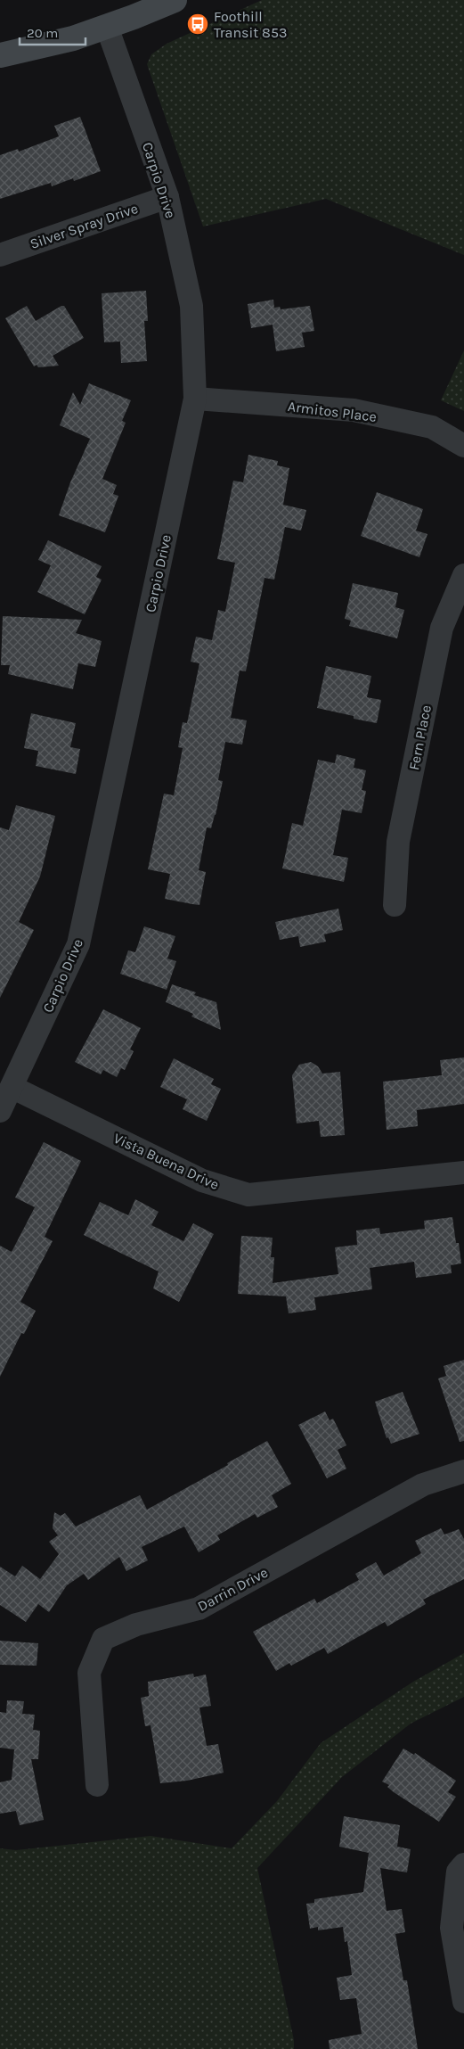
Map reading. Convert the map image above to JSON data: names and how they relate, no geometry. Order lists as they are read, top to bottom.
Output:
{
  "streets": {
    "street": [
      "Carpio Drive",
      "Silver Spray Drive",
      "Armitos Place",
      "Fern Place",
      "Vista Buena Drive",
      "Darrin Drive"
    ]
  },
  "crossings": [
    ["Carpio Drive", "Silver Spray Drive"],
    ["Carpio Drive", "Armitos Place"],
    ["Carpio Drive", "Vista Buena Drive"]
  ],
  "places": {
    "bus stop": ["Foothill Transit 853"]
  },
  "scale_bar": "20 m"
}
